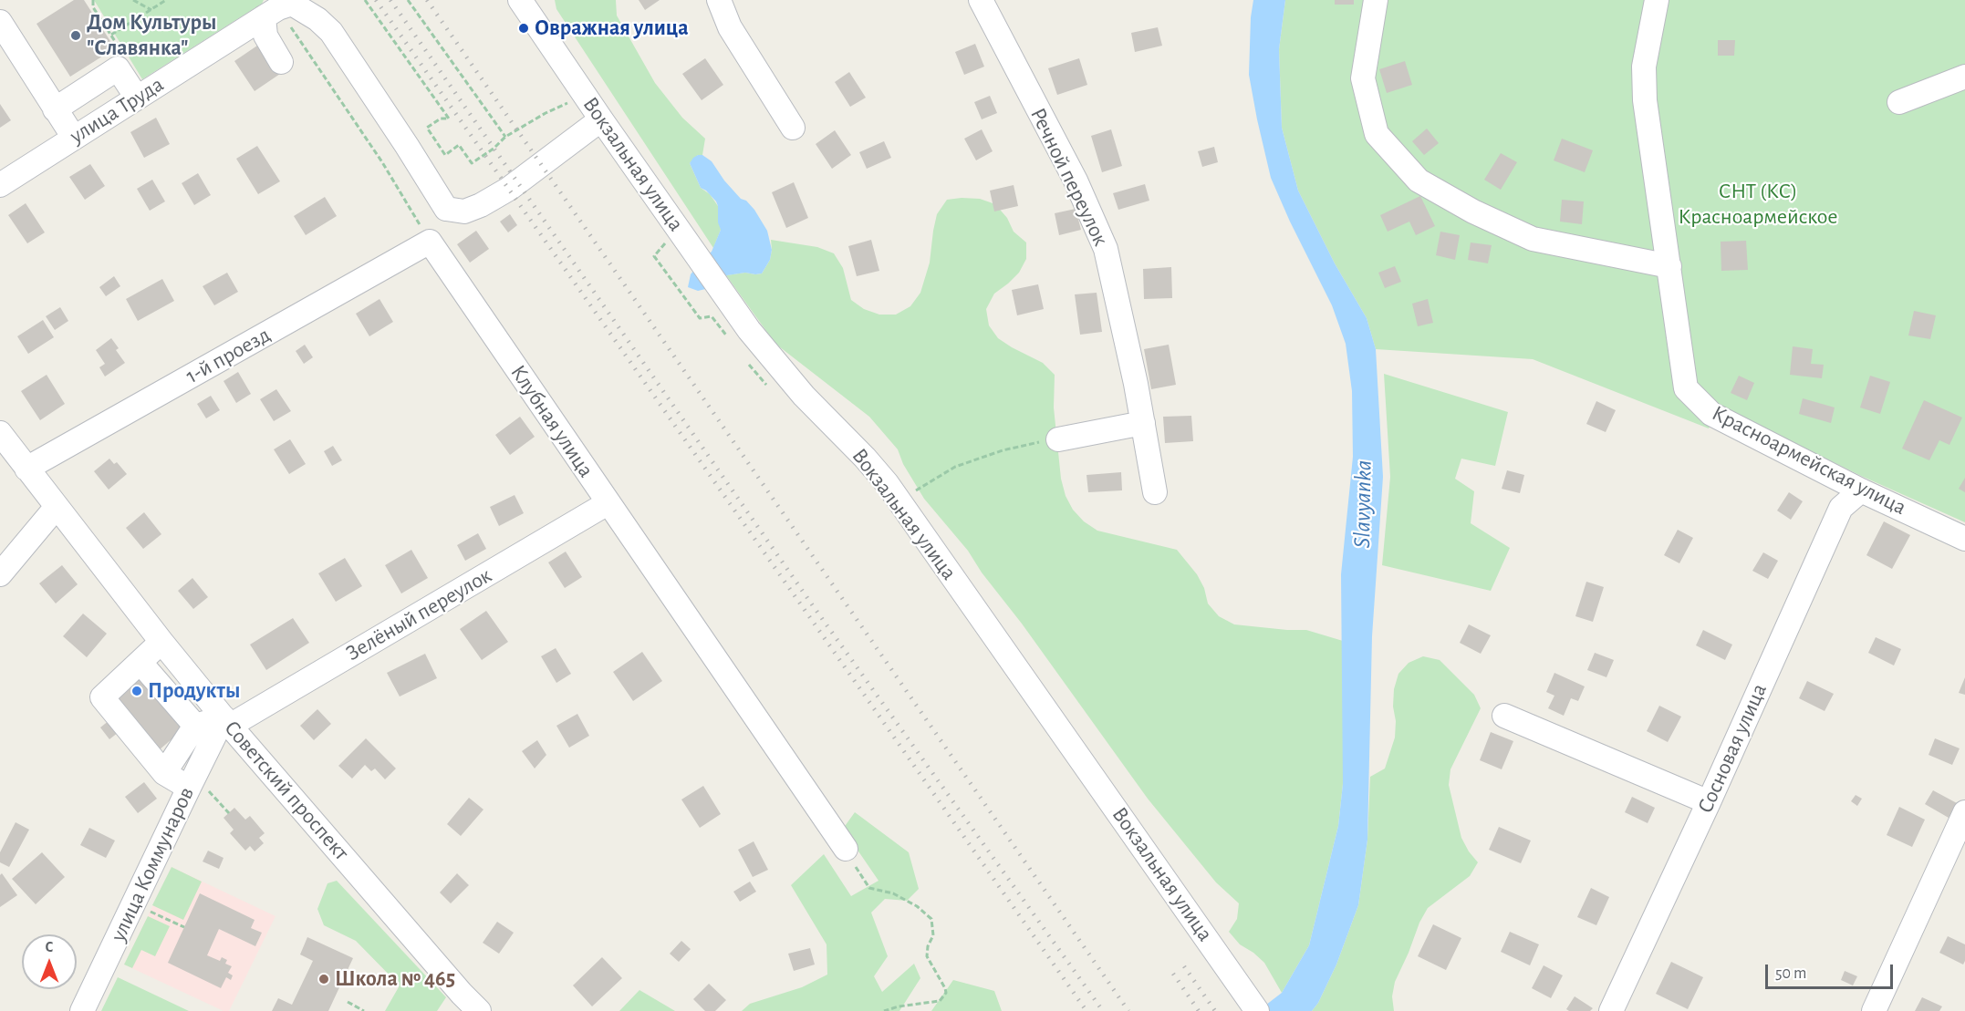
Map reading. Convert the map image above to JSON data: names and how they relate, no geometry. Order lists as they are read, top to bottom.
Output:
{
  "streets": {
    "street": [
      "улица Труда",
      "Вокзальная улица",
      "Речной переулок",
      "1-й проезд",
      "Клубная улица",
      "Красноармейская улица",
      "Зелёный переулок",
      "Сосновая улица",
      "Советский проспект",
      "улица Коммунаров"
    ]
  },
  "crossings": [
    ["1-й проезд", "Клубная улица"],
    ["1-й проезд", "Советский проспект"],
    ["Клубная улица", "Зелёный переулок"],
    ["Красноармейская улица", "Сосновая улица"],
    ["Зелёный переулок", "Советский проспект"],
    ["Зелёный переулок", "улица Коммунаров"],
    ["Советский проспект", "улица Коммунаров"]
  ],
  "water": ["Slavyanka"],
  "parks": ["СНТ (КС) Красноармейское"],
  "places": [
    "Овражная улица",
    "Дом Культуры \"Славянка\"",
    "Продукты",
    "Школа № 465"
  ],
  "scale_bar": "50 m",
  "north": "top"
}
